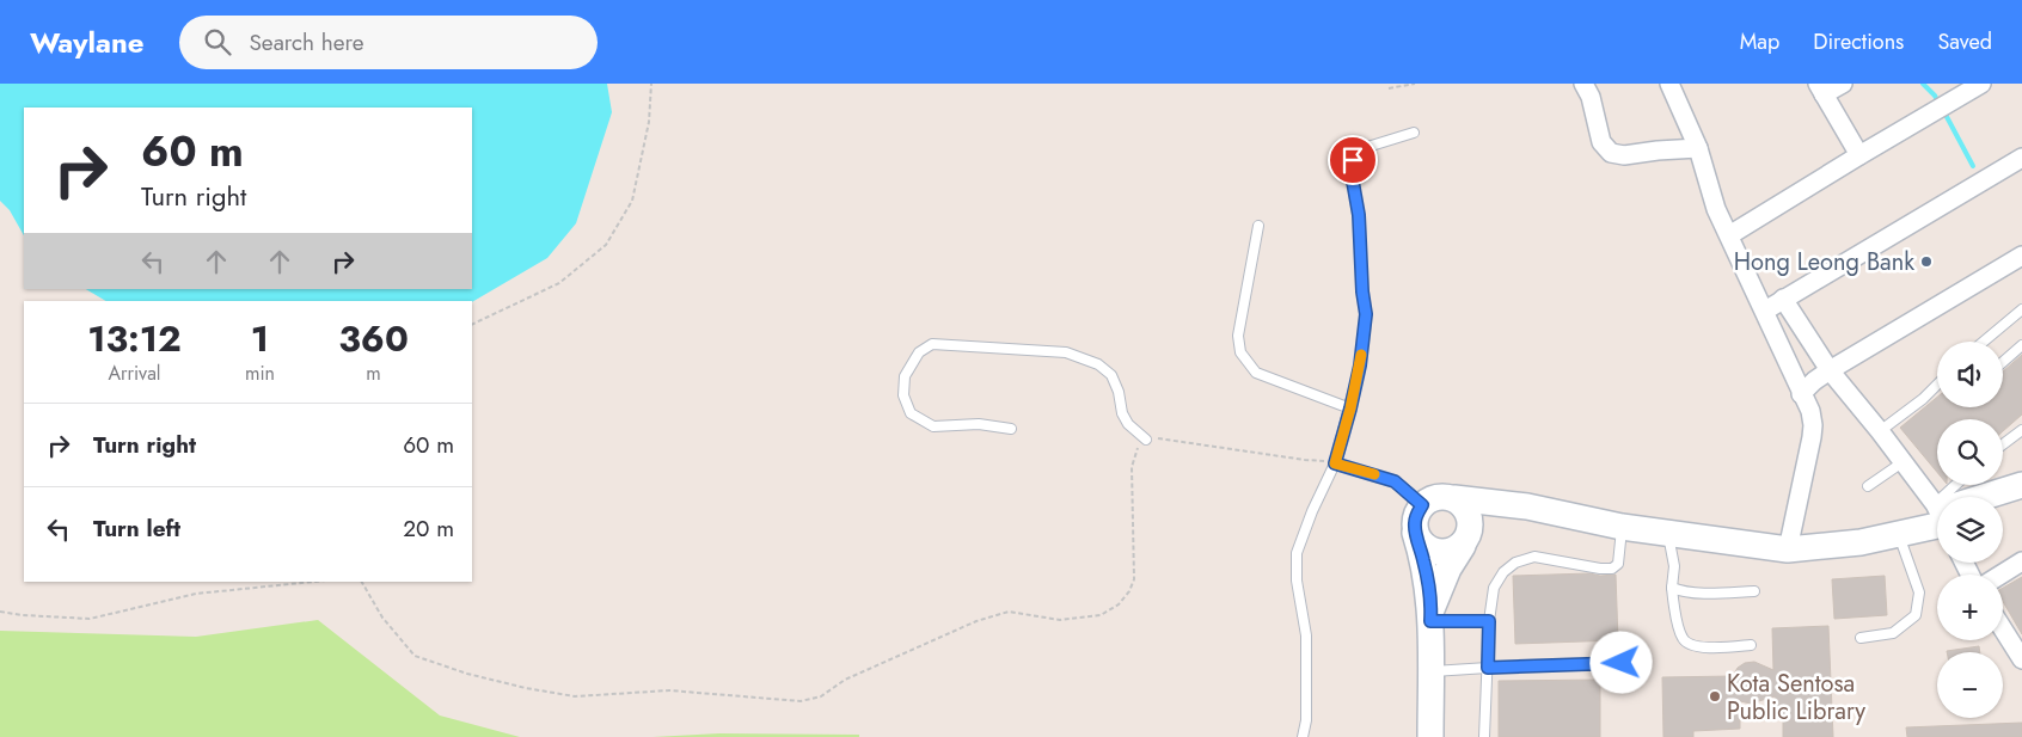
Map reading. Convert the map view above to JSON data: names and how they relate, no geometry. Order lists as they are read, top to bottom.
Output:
{
  "places": ["Hong Leong Bank", "Kota Sentosa Public Library"],
  "page": {
    "header": "Waylane",
    "search": "Search here",
    "nav": ["Map", "Directions", "Saved"],
    "turn": ["60 m", "Turn right"],
    "eta": [
      "13:12",
      "Arrival",
      "1",
      "min",
      "360",
      "m"
    ],
    "map_buttons": ["+", "−"],
    "list": [
      {
        "name": "Turn right",
        "value": "60 m"
      },
      {
        "name": "Turn left",
        "value": "20 m"
      }
    ]
  }
}
